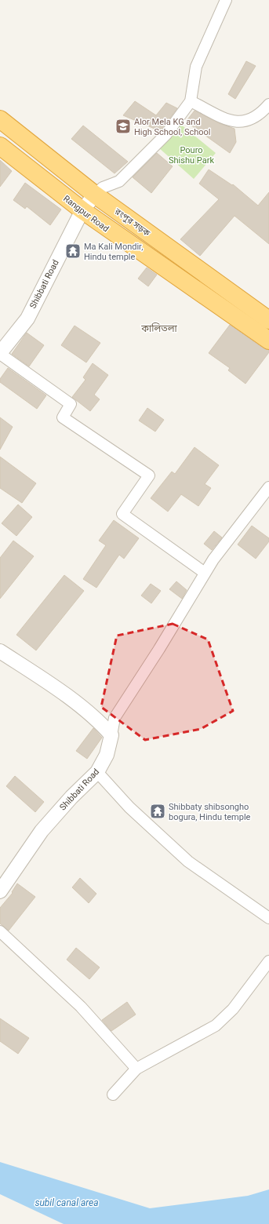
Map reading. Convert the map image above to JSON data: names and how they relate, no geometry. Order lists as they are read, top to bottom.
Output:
{
  "streets": {
    "highway": ["Rangpur Road", "রংপুর সড়ক"],
    "street": ["Shibbati Road"]
  },
  "crossings": [
    ["Rangpur Road", "Shibbati Road"],
    ["রংপুর সড়ক", "Shibbati Road"]
  ],
  "districts": ["কালিতলা"],
  "water": ["subil canal area"],
  "parks": ["Pouro Shishu Park"],
  "places": {
    "school or university": ["Alor Mela KG and High School, School"],
    "temple": ["Ma Kali Mondir, Hindu temple", "Shibbaty shibsongho bogura, Hindu temple"]
  }
}
